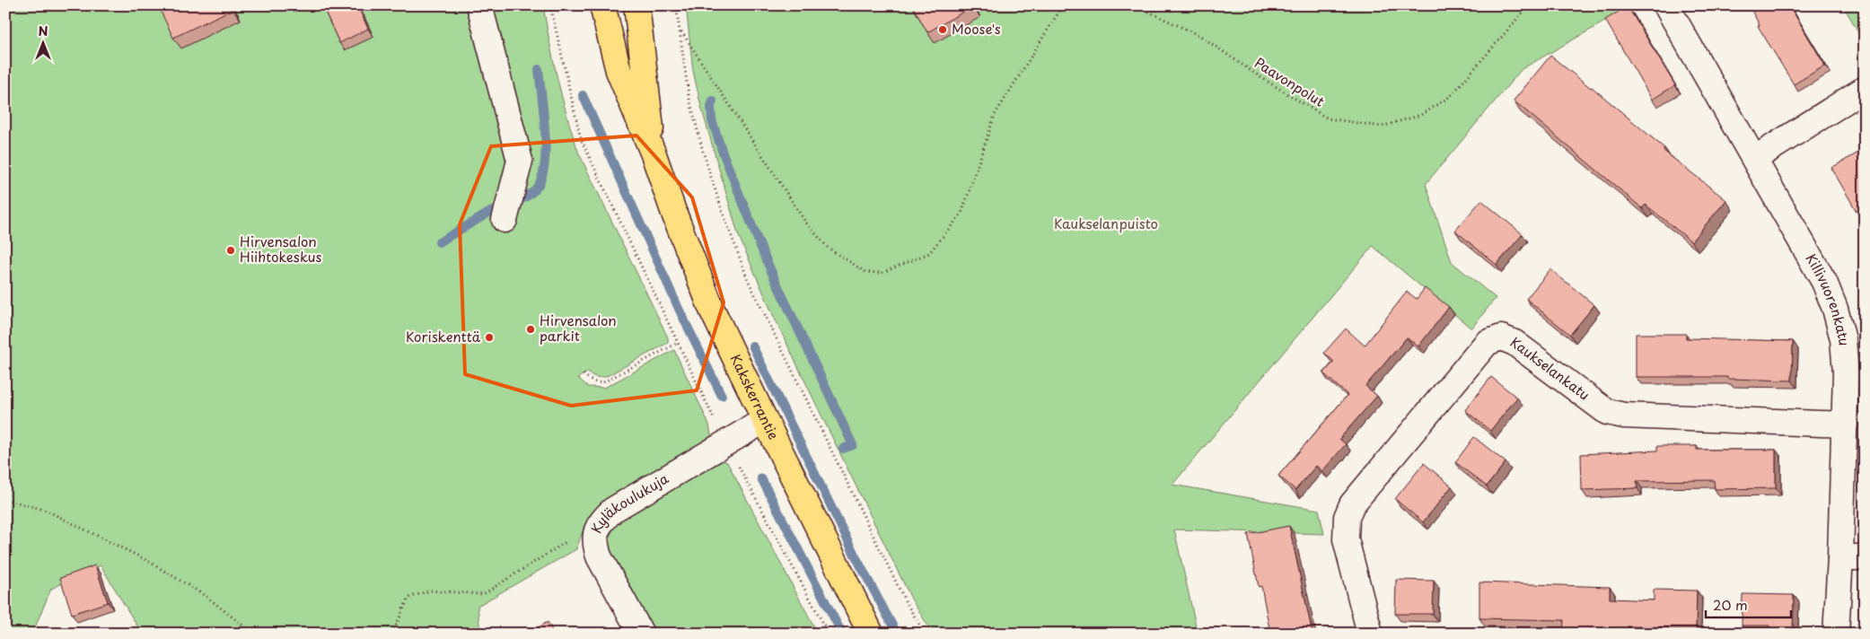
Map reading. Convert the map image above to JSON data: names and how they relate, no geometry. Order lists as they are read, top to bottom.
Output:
{
  "streets": {
    "main road": ["Kakskerrantie"],
    "street": ["Killivuorenkatu", "Kaukselankatu", "Kyläkoulukuja"],
    "path": ["Paavonpolut"]
  },
  "crossings": [
    ["Killivuorenkatu", "Kaukselankatu"],
    ["Kakskerrantie", "Kyläkoulukuja"]
  ],
  "parks": ["Kaukselanpuisto"],
  "places": [
    "Moose's",
    "Hirvensalon Hiihtokeskus",
    "Hirvensalon parkit",
    "Koriskenttä"
  ],
  "scale_bar": "20 m",
  "north": "top"
}
